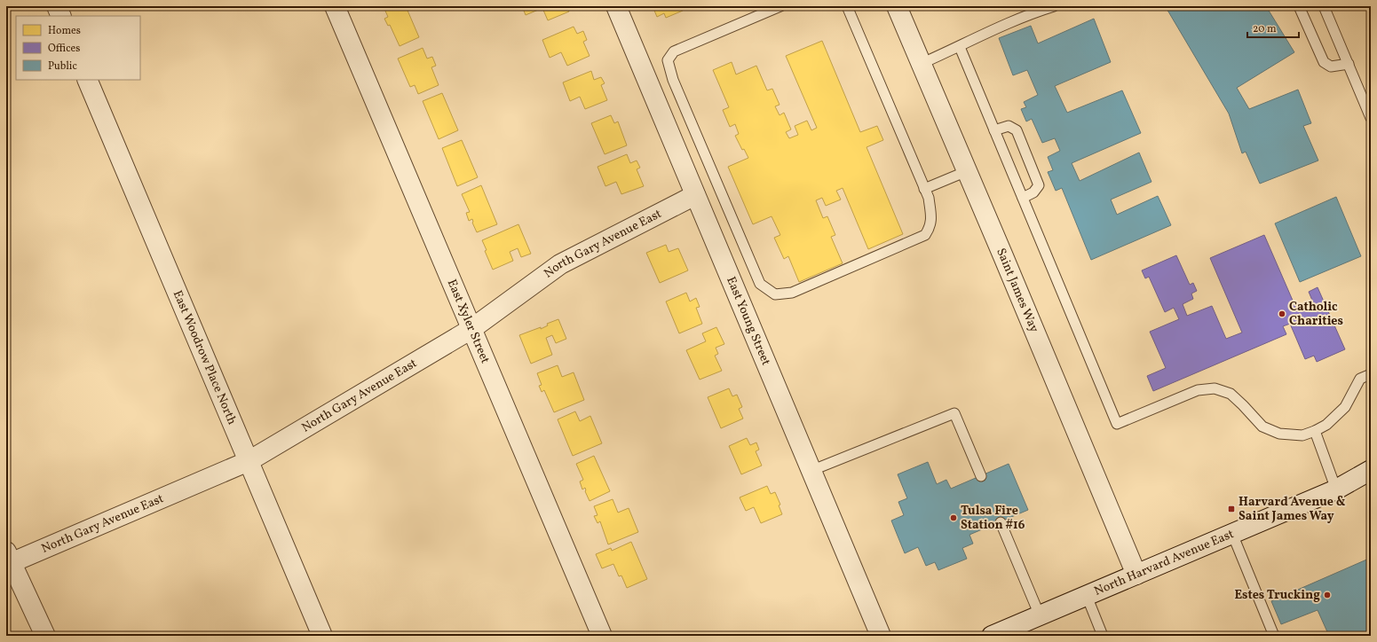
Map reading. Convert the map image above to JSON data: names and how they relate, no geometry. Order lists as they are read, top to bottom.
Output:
{
  "streets": {
    "street": [
      "North Gary Avenue East",
      "Saint James Way",
      "East Xyler Street",
      "East Young Street",
      "East Woodrow Place North",
      "North Harvard Avenue East"
    ]
  },
  "crossings": [
    ["North Gary Avenue East", "East Xyler Street"],
    ["North Gary Avenue East", "East Young Street"],
    ["North Gary Avenue East", "East Woodrow Place North"],
    ["Saint James Way", "North Harvard Avenue East"]
  ],
  "places": {
    "other": ["Catholic Charities", "Tulsa Fire Station #16", "Estes Trucking"],
    "transit": ["Harvard Avenue & Saint James Way"]
  },
  "legend": ["Homes", "Offices", "Public"],
  "scale_bar": "20 m"
}
